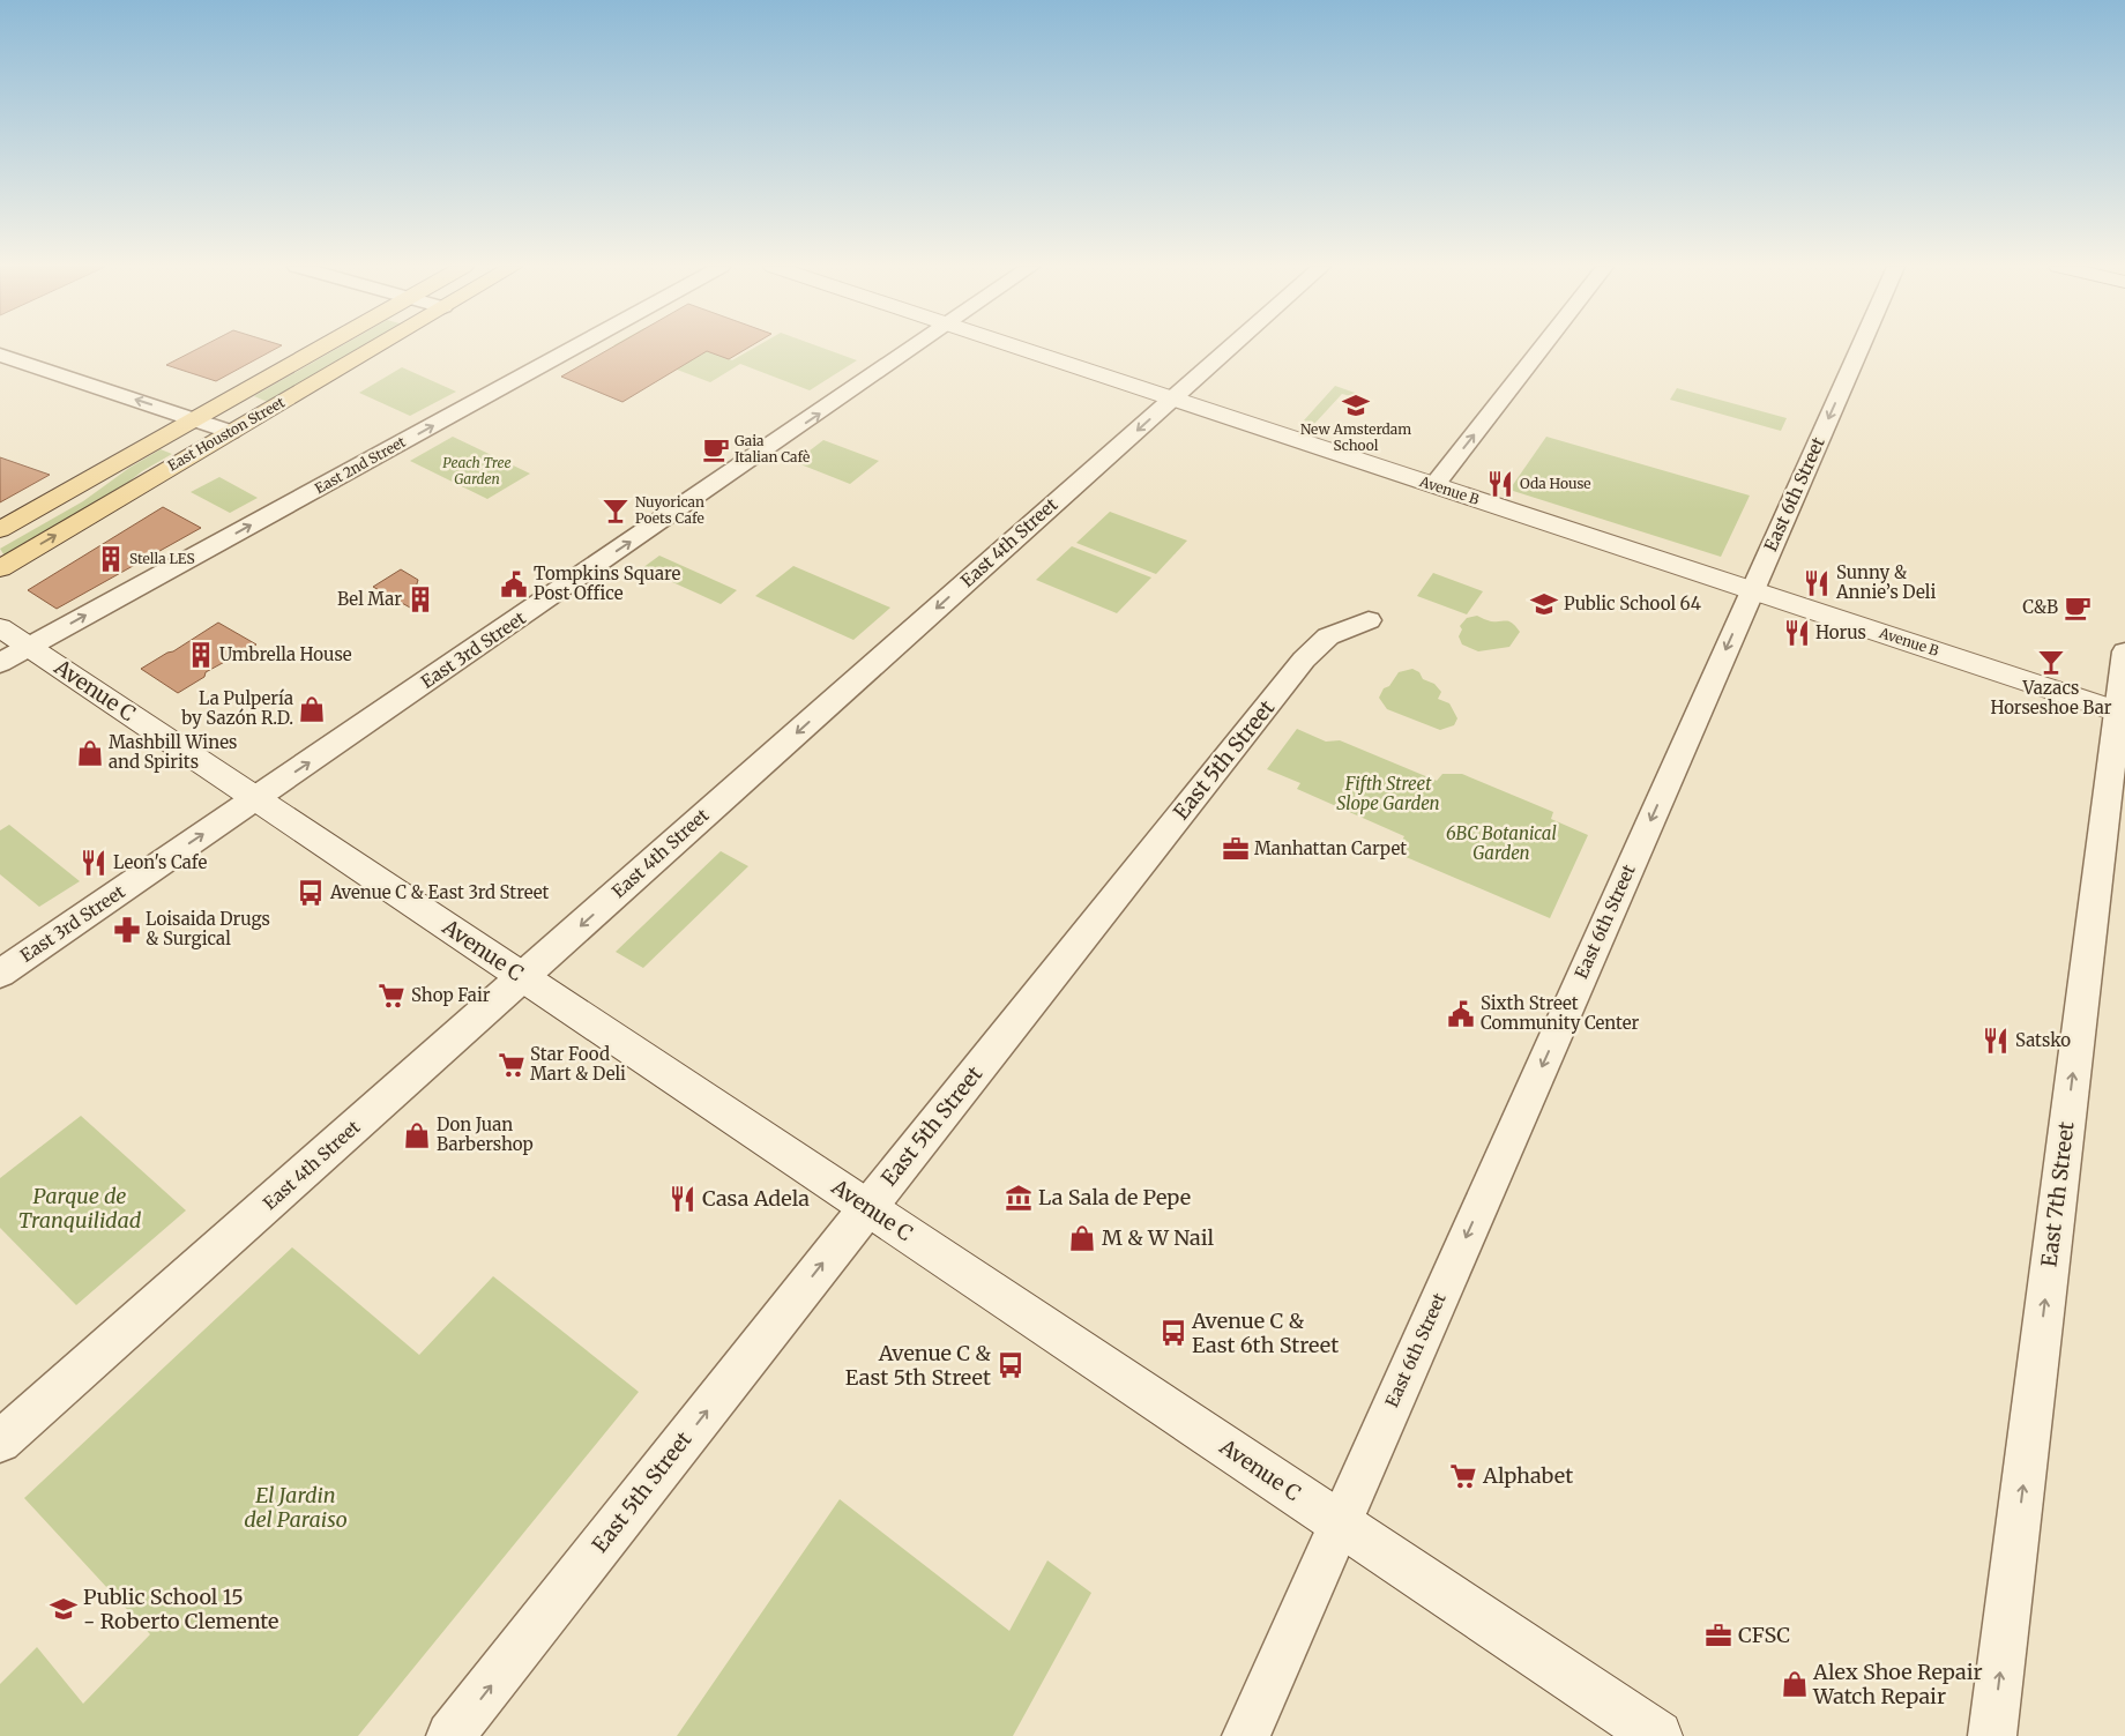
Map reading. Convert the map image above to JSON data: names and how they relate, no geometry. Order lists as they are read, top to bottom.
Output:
{
  "streets": {
    "main road": ["East Houston Street", "Avenue B", "Avenue C"],
    "street": [
      "East 2nd Street",
      "East 6th Street",
      "East 4th Street",
      "East 3rd Street",
      "East 5th Street",
      "East 7th Street"
    ]
  },
  "crossings": [
    ["East 2nd Street", "Avenue C"],
    ["Avenue B", "East 6th Street"],
    ["Avenue B", "East 4th Street"],
    ["Avenue B", "East 7th Street"],
    ["East 6th Street", "Avenue C"],
    ["East 4th Street", "Avenue C"],
    ["East 3rd Street", "Avenue C"],
    ["Avenue C", "East 5th Street"]
  ],
  "one_way": [
    "East 2nd Street",
    "East 6th Street",
    "East 4th Street",
    "East 3rd Street",
    "East 5th Street",
    "East 7th Street"
  ],
  "parks": [
    "Peach Tree Garden",
    "Fifth Street Slope Garden",
    "6BC Botanical Garden",
    "Parque de Tranquilidad",
    "El Jardin del Paraiso"
  ],
  "places": {
    "school or university": ["New Amsterdam School", "Public School 64", "Public School 15 - Roberto Clemente"],
    "cafe": ["Gaia Italian Cafè", "C&B"],
    "restaurant": [
      "Oda House",
      "Sunny & Annie’s Deli",
      "Horus",
      "Leon's Cafe",
      "Satsko",
      "Casa Adela"
    ],
    "bar": ["Nuyorican Poets Cafe", "Vazacs Horseshoe Bar"],
    "building": ["Stella LES", "Bel Mar", "Umbrella House"],
    "public building": ["Tompkins Square Post Office", "Sixth Street Community Center"],
    "shop": [
      "La Pulpería by Sazón R.D.",
      "Mashbill Wines and Spirits",
      "Don Juan Barbershop",
      "M & W Nail",
      "Alex Shoe Repair Watch Repair"
    ],
    "office": ["Manhattan Carpet", "CFSC"],
    "bus stop": ["Avenue C & East 3rd Street", "Avenue C & East 6th Street", "Avenue C & East 5th Street"],
    "pharmacy": ["Loisaida Drugs & Surgical"],
    "supermarket": ["Shop Fair", "Star Food Mart & Deli", "Alphabet"],
    "museum": ["La Sala de Pepe"]
  }
}
